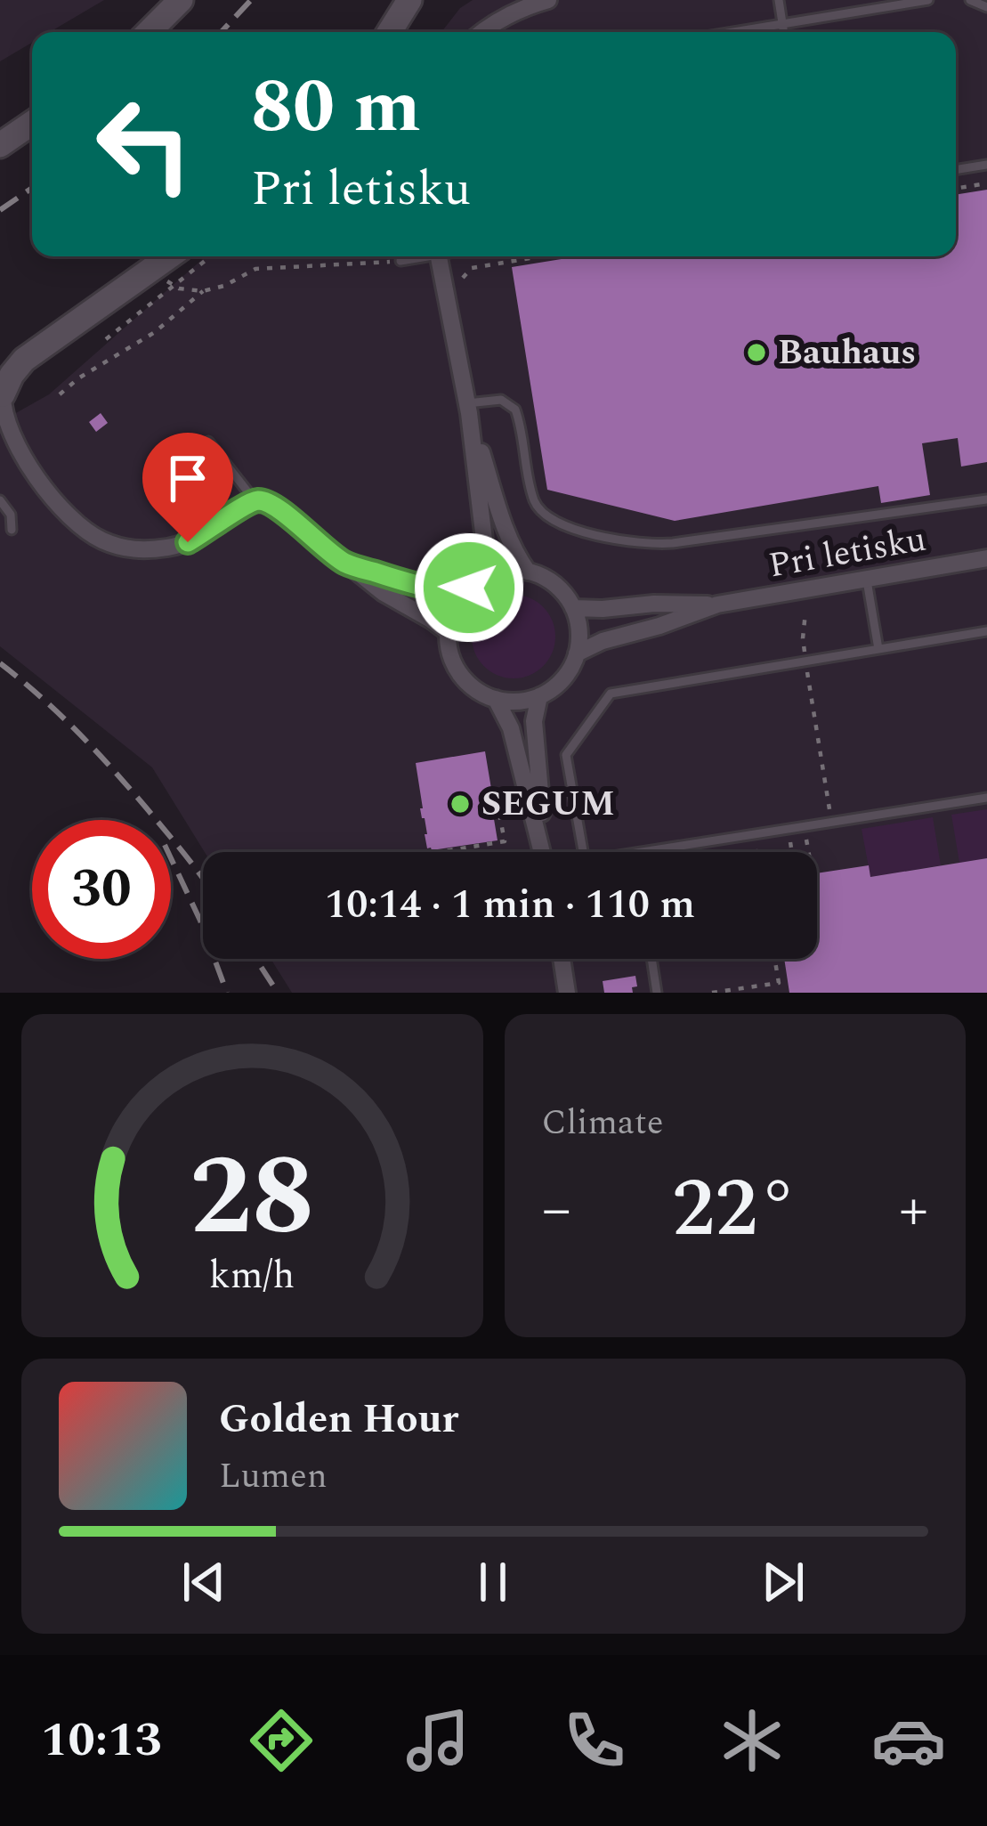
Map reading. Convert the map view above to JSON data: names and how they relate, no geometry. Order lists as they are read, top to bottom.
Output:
{
  "streets": {
    "street": ["Pri letisku"]
  },
  "places": ["Bauhaus", "SEGUM"],
  "page": {
    "turn": ["80 m", "Pri letisku"],
    "limit": "30",
    "trip": "10:14 · 1 min · 110 m",
    "tile": "Climate",
    "heat": ["−", "22°", "+"],
    "song": ["Golden Hour", "Lumen"],
    "tabs": "10:13",
    "gauge": ["28", "km/h"]
  }
}
